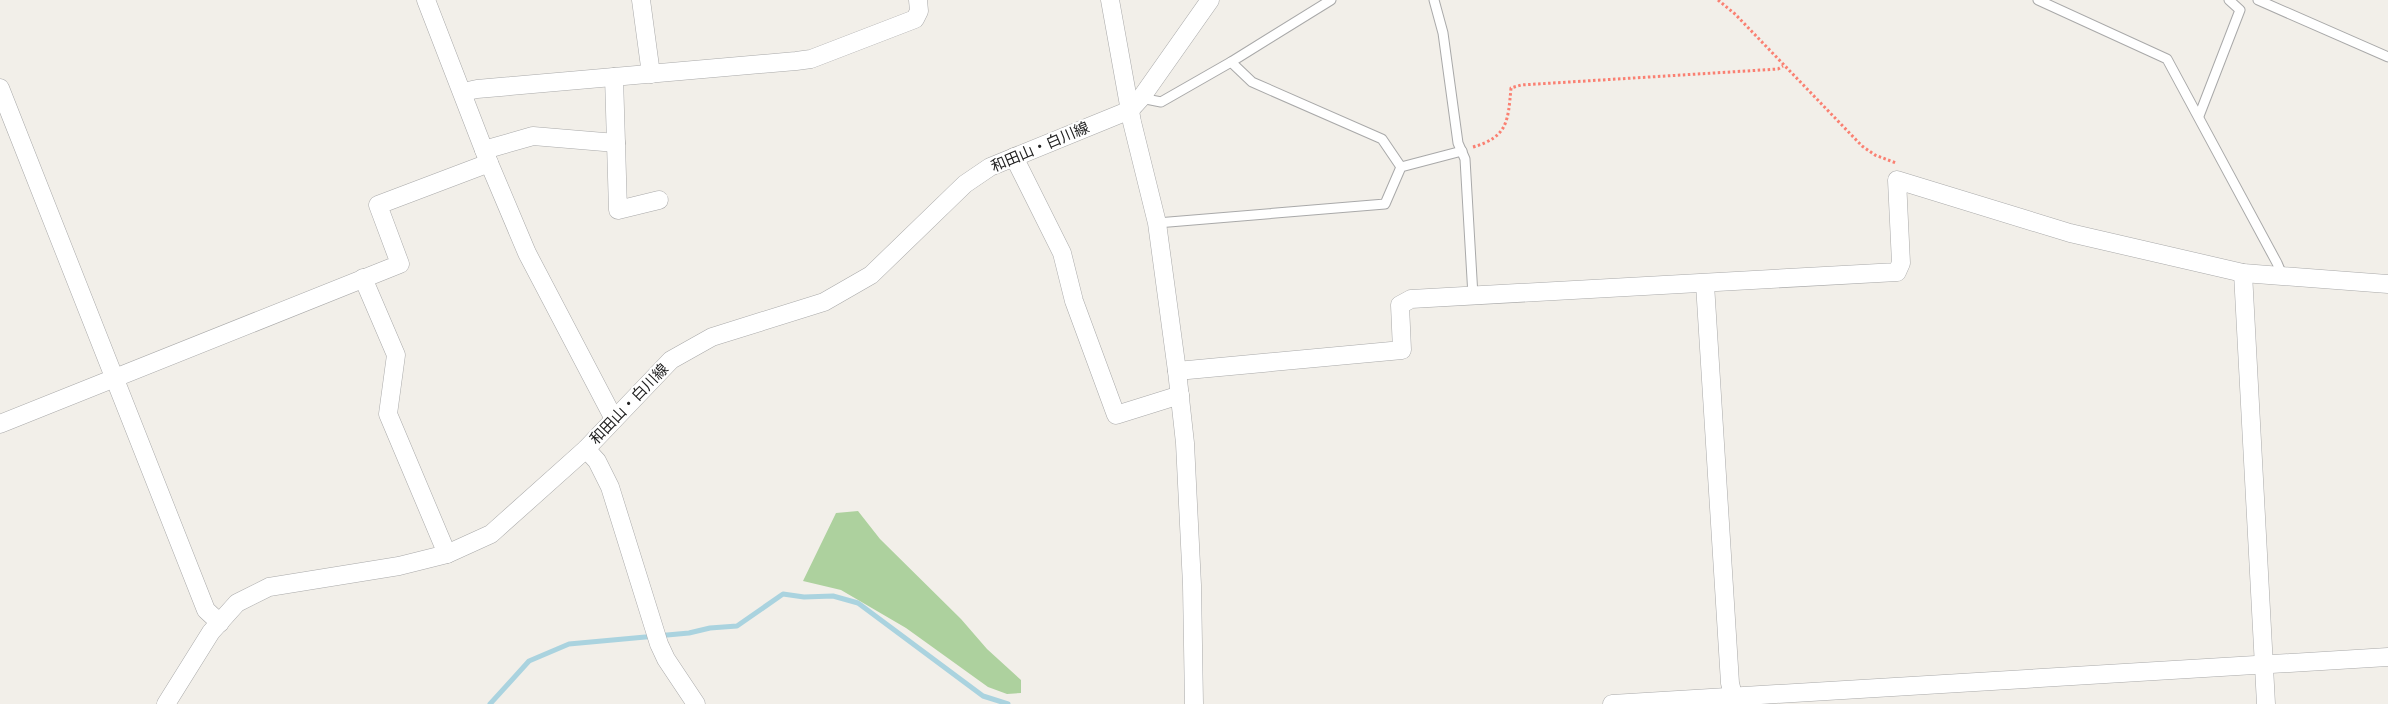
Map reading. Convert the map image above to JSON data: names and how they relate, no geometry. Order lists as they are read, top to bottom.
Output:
{
  "streets": {
    "street": ["和田山・白川線"]
  }
}
